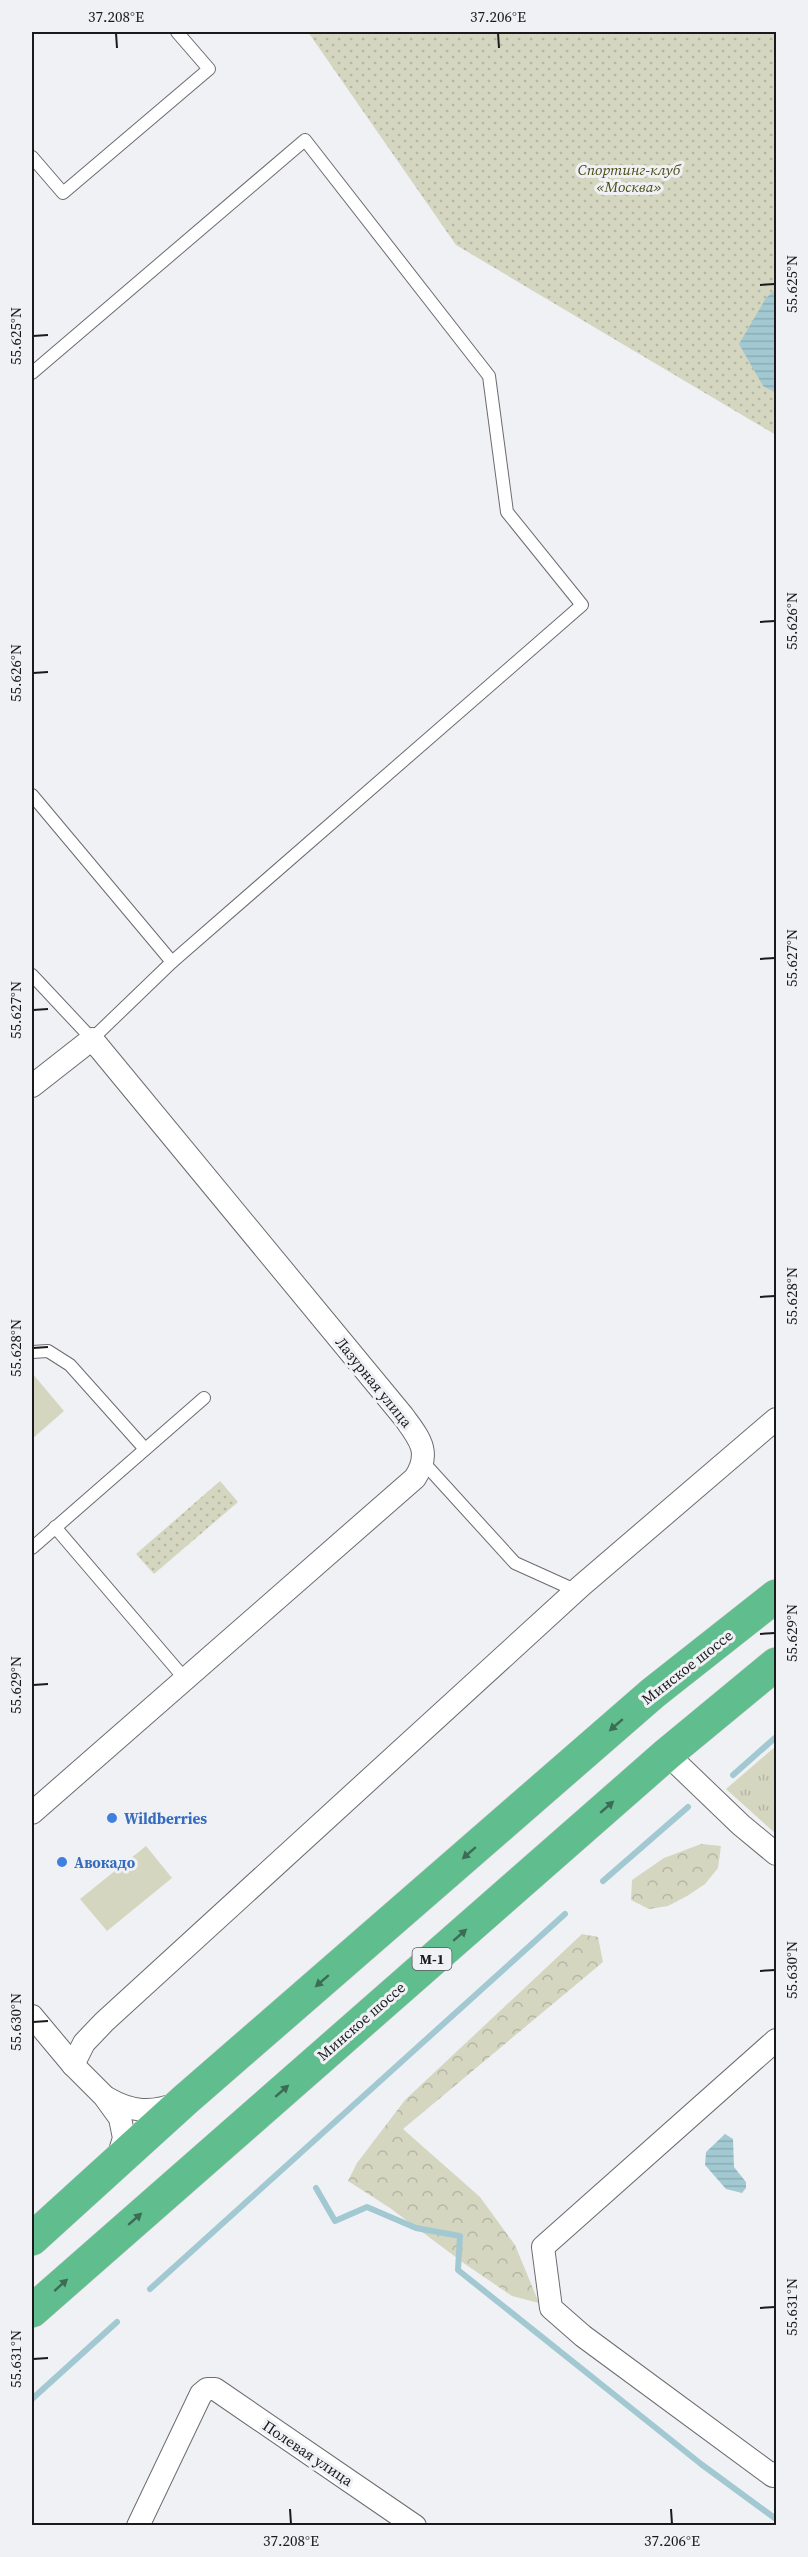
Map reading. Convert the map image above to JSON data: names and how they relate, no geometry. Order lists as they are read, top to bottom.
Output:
{
  "streets": {
    "highway": ["Минское шоссе", "М-1"],
    "street": ["Лазурная улица", "Полевая улица"]
  },
  "parks": ["Спортинг-клуб «Москва»"],
  "places": ["Wildberries", "Авокадо"],
  "coordinates": [
    "37.208°E",
    "37.206°E",
    "55.625°N",
    "55.626°N",
    "55.627°N",
    "55.628°N",
    "55.629°N",
    "55.630°N",
    "55.631°N"
  ]
}
